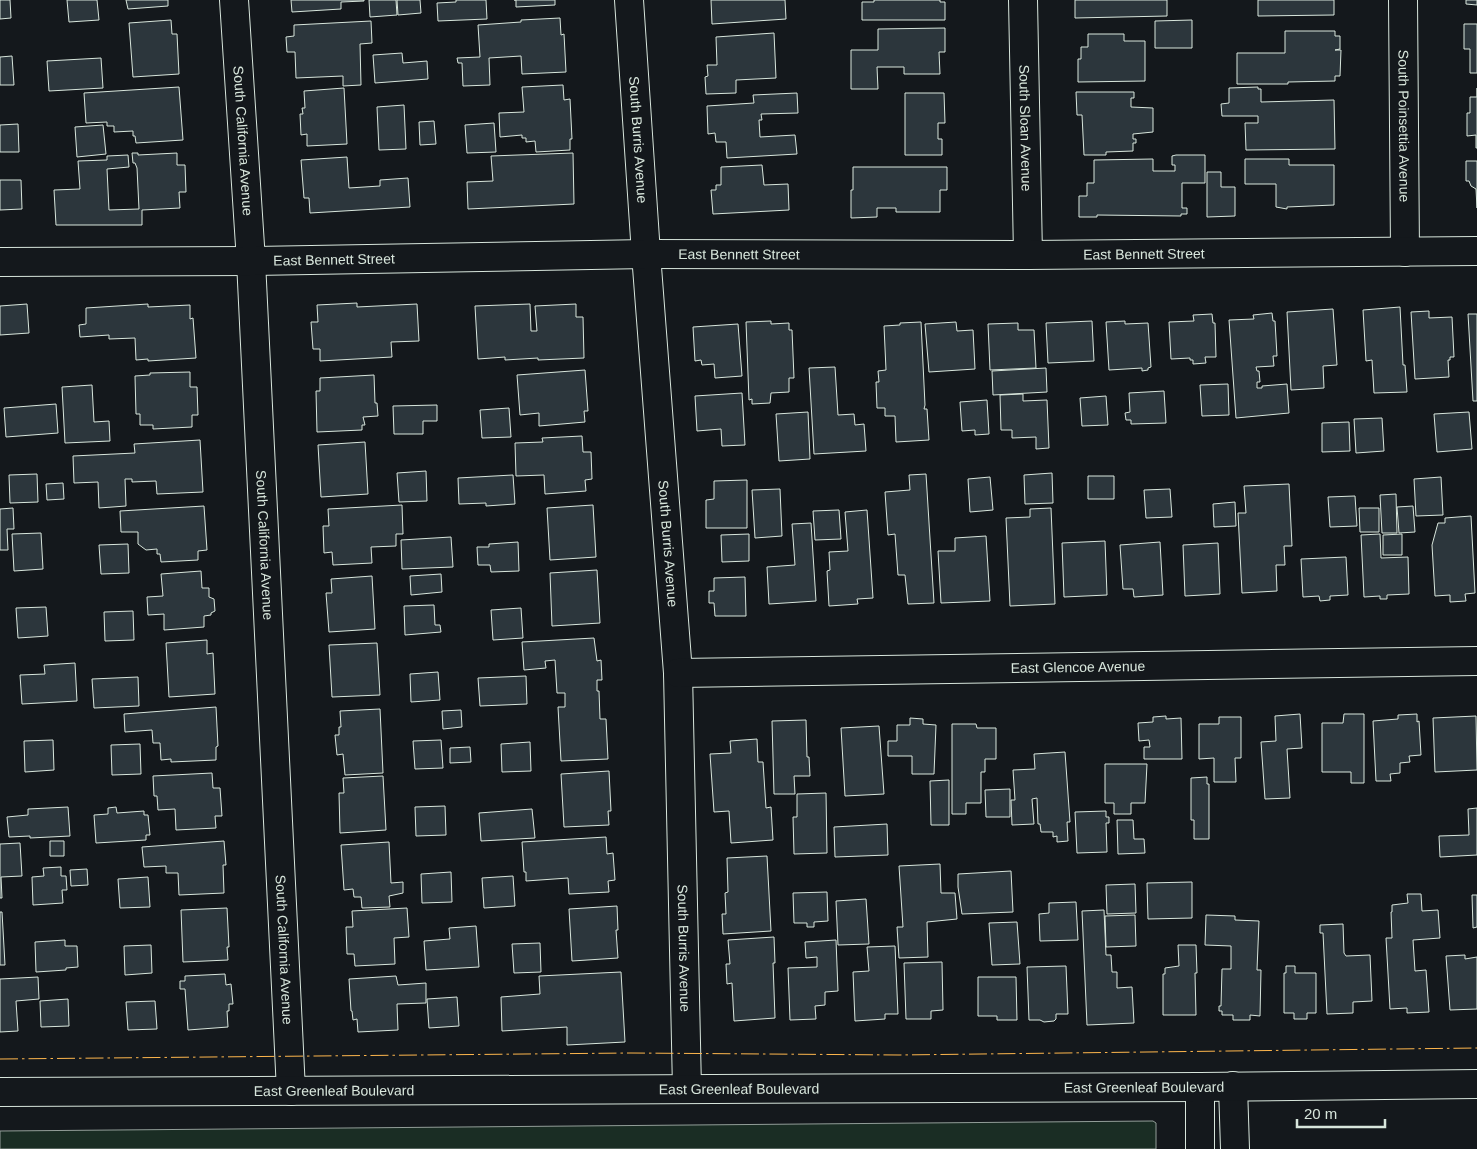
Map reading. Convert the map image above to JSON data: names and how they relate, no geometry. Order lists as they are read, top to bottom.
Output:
{
  "streets": {
    "street": [
      "South Poinsettia Avenue",
      "South Sloan Avenue",
      "South Burris Avenue",
      "South California Avenue",
      "East Bennett Street",
      "East Glencoe Avenue",
      "East Greenleaf Boulevard"
    ]
  },
  "crossings": [
    ["South Poinsettia Avenue", "East Bennett Street"],
    ["South Sloan Avenue", "East Bennett Street"],
    ["South Burris Avenue", "East Bennett Street"],
    ["South Burris Avenue", "East Glencoe Avenue"],
    ["South Burris Avenue", "East Greenleaf Boulevard"],
    ["South California Avenue", "East Bennett Street"],
    ["South California Avenue", "East Greenleaf Boulevard"]
  ],
  "scale_bar": "20 m"
}
